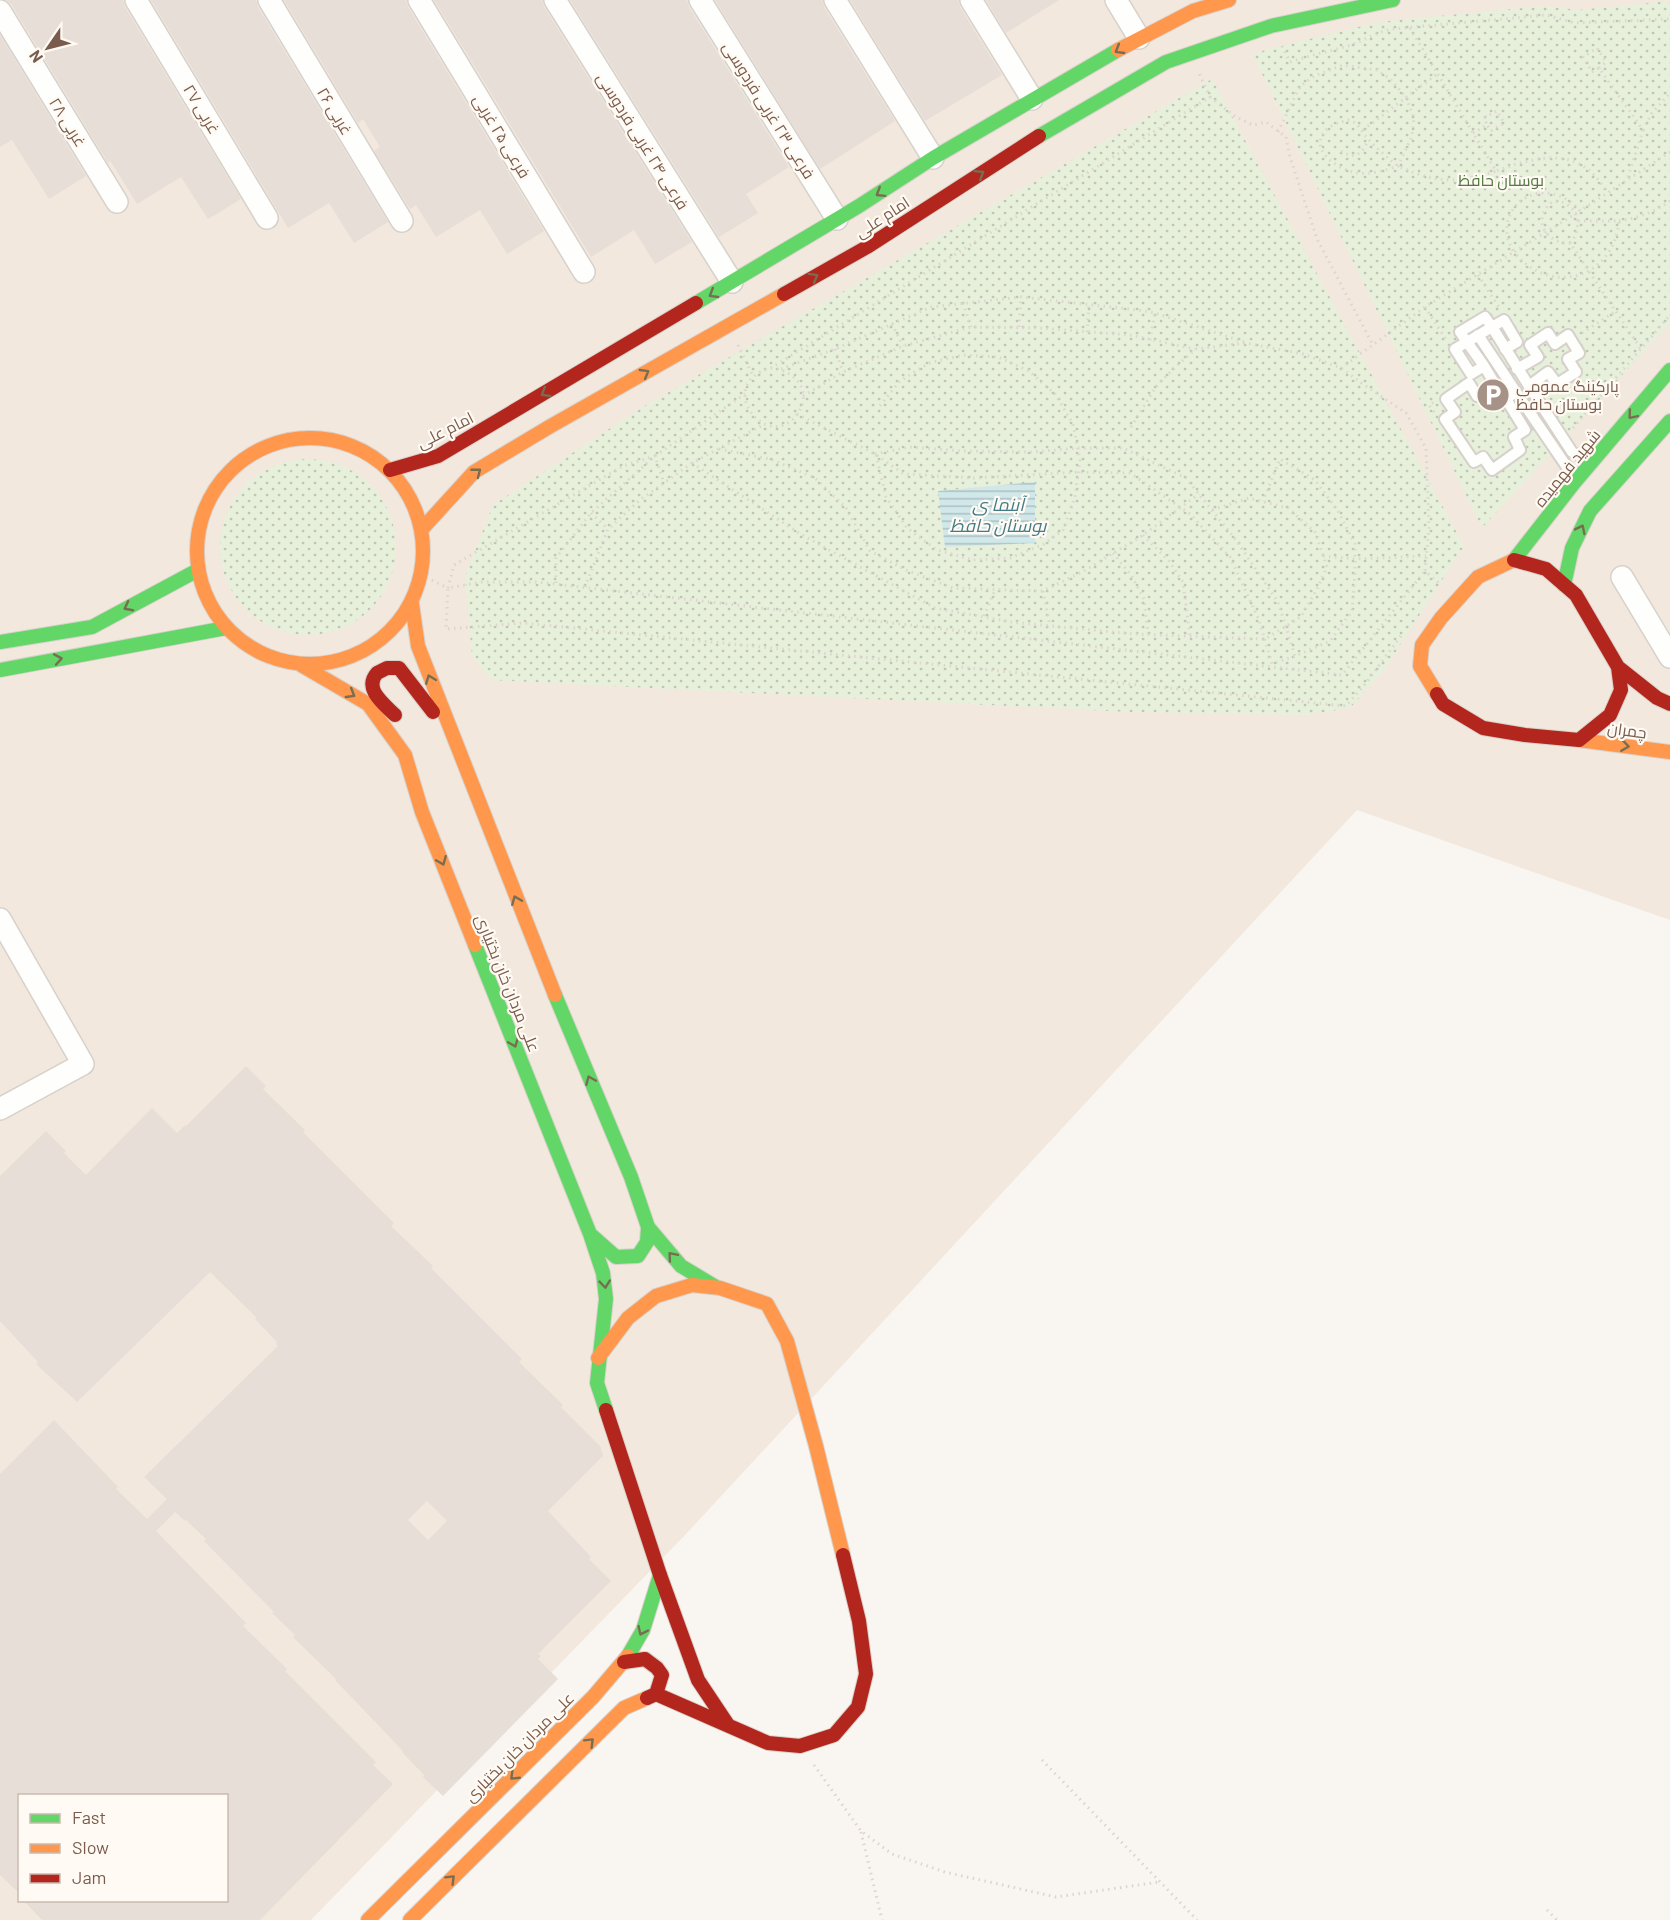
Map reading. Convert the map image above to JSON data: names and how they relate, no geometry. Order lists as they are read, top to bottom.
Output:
{
  "streets": {
    "main road": [
      "امام علی",
      "شهید فهمیده",
      "چمران",
      "علی مردان خان بختیاری"
    ],
    "street": [
      "۲۷ غربی",
      "فرعی ۲۳ غربی فردوسی",
      "۲۶ غربی",
      "۲۸ غربی",
      "فرعی ۲۵ غربی",
      "فرعی ۲۴ غربی فردوسی"
    ]
  },
  "crossings": [
    ["فرعی ۲۳ غربی فردوسی", "امام علی"],
    ["فرعی ۲۴ غربی فردوسی", "امام علی"],
    ["شهید فهمیده", "چمران"]
  ],
  "one_way": ["چمران"],
  "water": ["آبنما ی بوستان حافظ"],
  "parks": ["بوستان حافظ"],
  "places": {
    "parking": ["پارکینگ عمومی بوستان حافظ"]
  },
  "legend": ["Fast", "Slow", "Jam"],
  "north": "bottom left"
}
